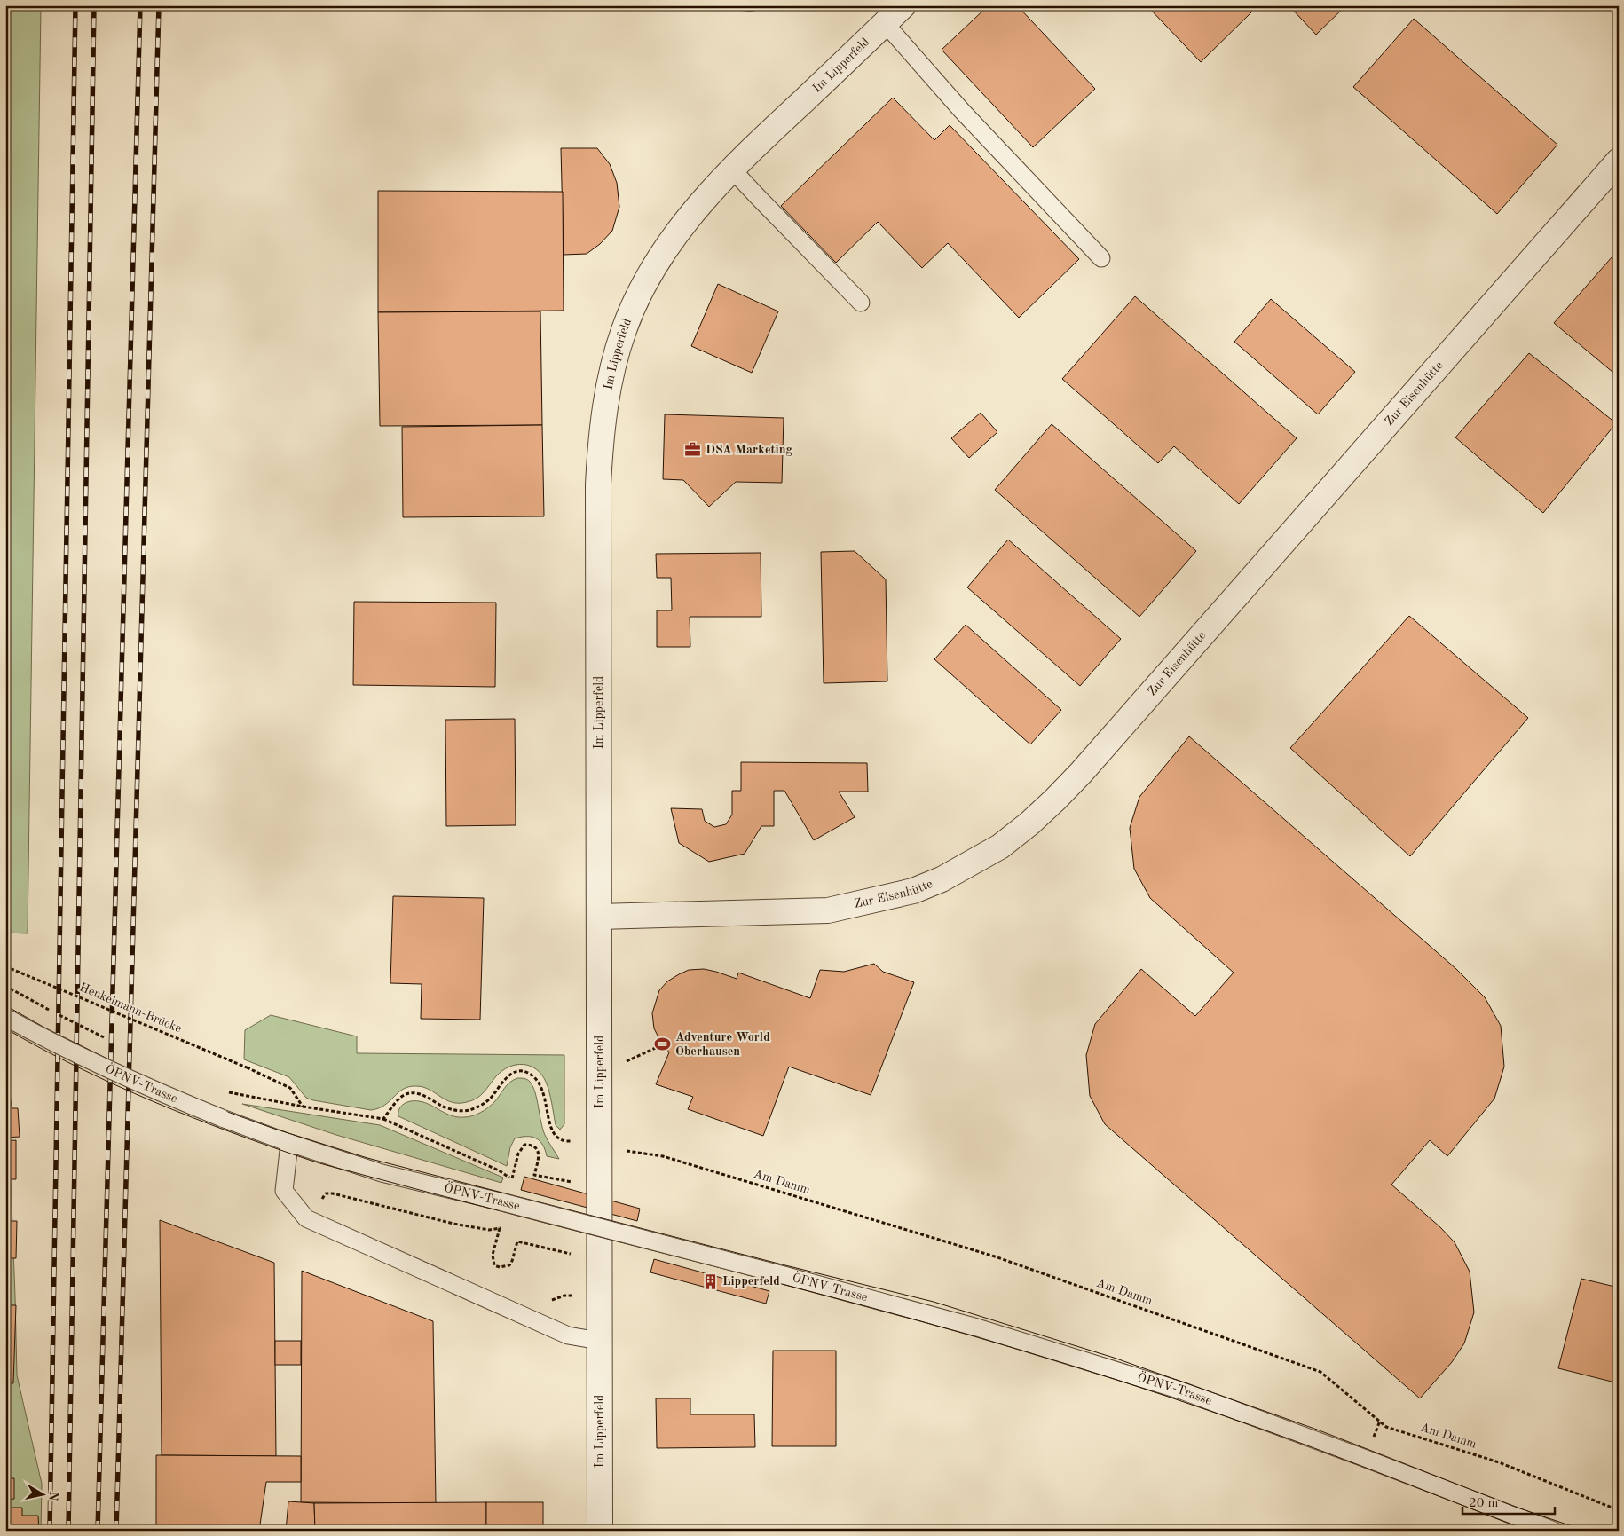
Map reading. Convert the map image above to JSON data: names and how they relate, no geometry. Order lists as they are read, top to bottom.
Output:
{
  "streets": {
    "street": ["Im Lipperfeld", "Zur Eisenhütte"],
    "lane": ["ÖPNV-Trasse"],
    "path": ["Henkelmann-Brücke", "Am Damm"]
  },
  "crossings": [
    ["Im Lipperfeld", "Zur Eisenhütte"],
    ["Im Lipperfeld", "Am Damm"]
  ],
  "places": {
    "office": ["DSA Marketing"],
    "sports": ["Adventure World Oberhausen"],
    "building": ["Lipperfeld"]
  },
  "scale_bar": "20 m",
  "north": "right"
}
